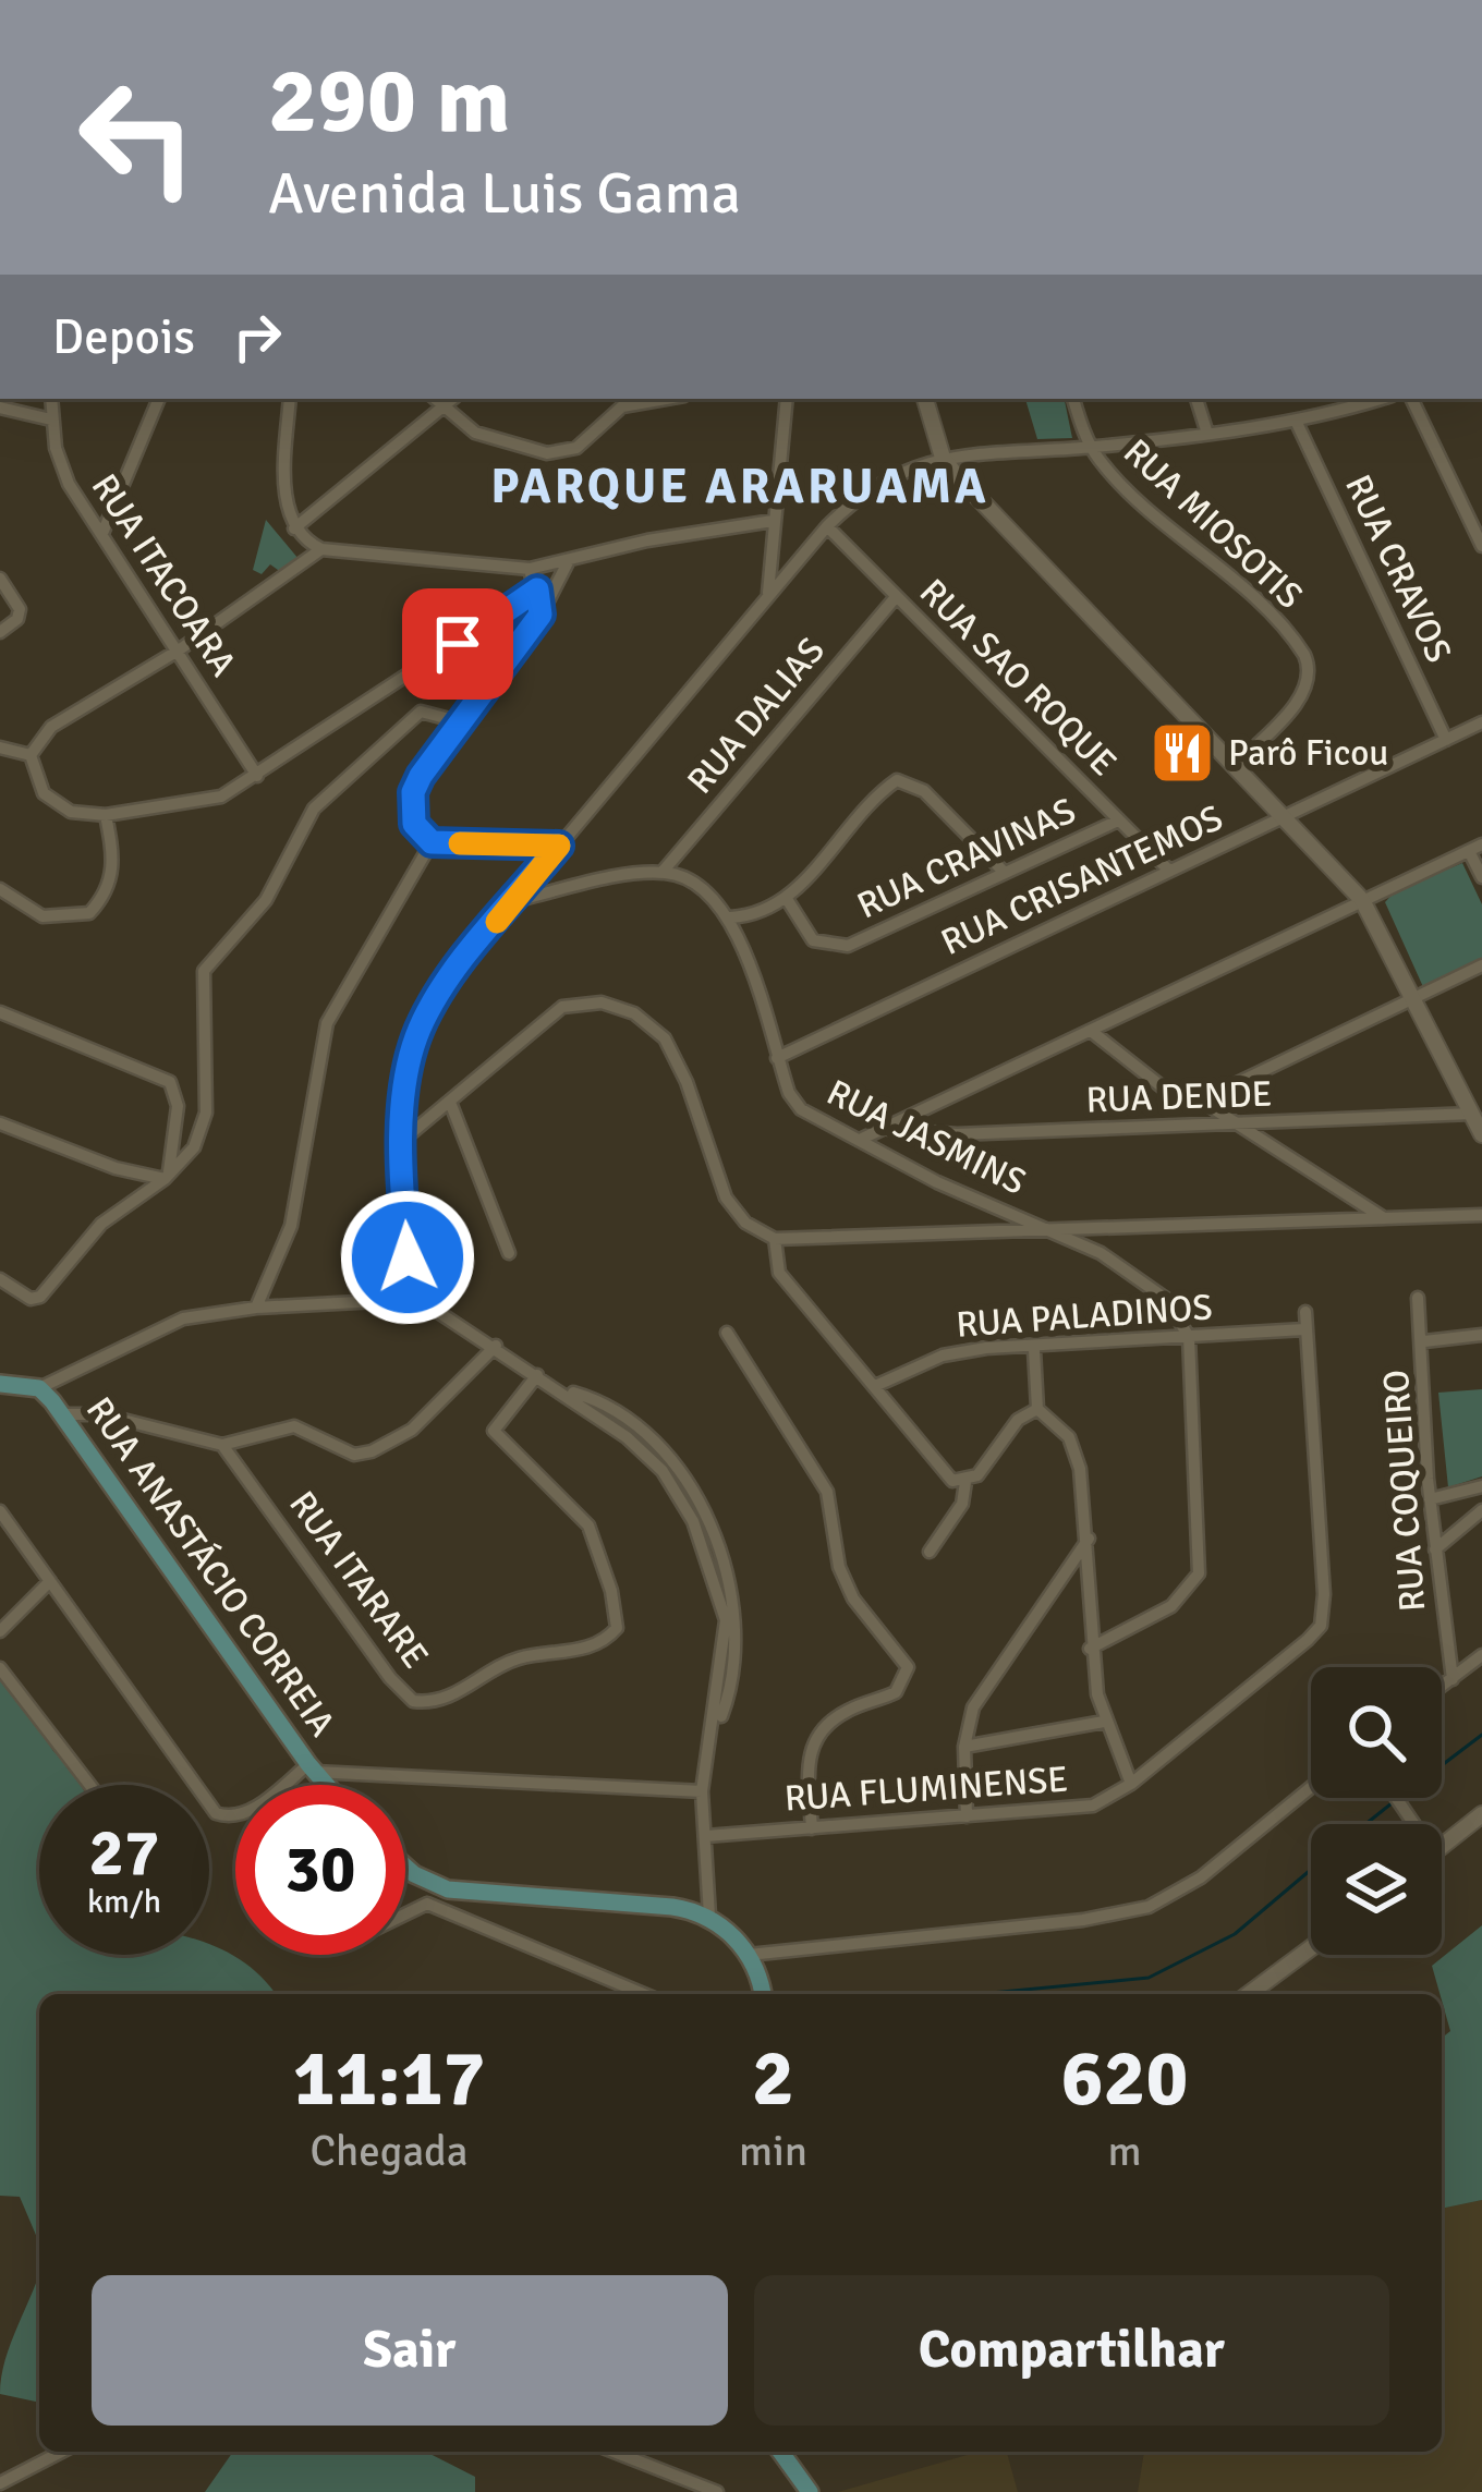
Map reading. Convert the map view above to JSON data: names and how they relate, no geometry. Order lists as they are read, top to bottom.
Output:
{
  "streets": {
    "main road": ["RUA ANASTÁCIO CORREIA"],
    "street": [
      "RUA MIOSOTIS",
      "RUA CRAVOS",
      "RUA ITACOARA",
      "RUA SAO ROQUE",
      "RUA DALIAS",
      "RUA CRAVINAS",
      "RUA CRISANTEMOS",
      "RUA DENDE",
      "RUA JASMINS",
      "RUA PALADINOS",
      "RUA COQUEIRO",
      "RUA ITARARE",
      "RUA FLUMINENSE"
    ]
  },
  "crossings": [
    ["RUA CRAVOS", "RUA CRISANTEMOS"],
    ["RUA SAO ROQUE", "RUA DALIAS"],
    ["RUA SAO ROQUE", "RUA CRAVINAS"],
    ["RUA SAO ROQUE", "RUA CRISANTEMOS"],
    ["RUA CRISANTEMOS", "RUA JASMINS"],
    ["RUA JASMINS", "RUA PALADINOS"],
    ["RUA PALADINOS", "RUA FLUMINENSE"]
  ],
  "districts": ["PARQUE ARARUAMA"],
  "places": {
    "restaurant": ["Parô Ficou"]
  },
  "page": {
    "turn": ["290 m", "Avenida Luis Gama"],
    "then": "Depois",
    "speed": "27 km/h",
    "limit": "30",
    "eta": [
      "11:17",
      "Chegada",
      "2",
      "min",
      "620",
      "m"
    ],
    "buttons": ["Sair", "Compartilhar"]
  }
}
